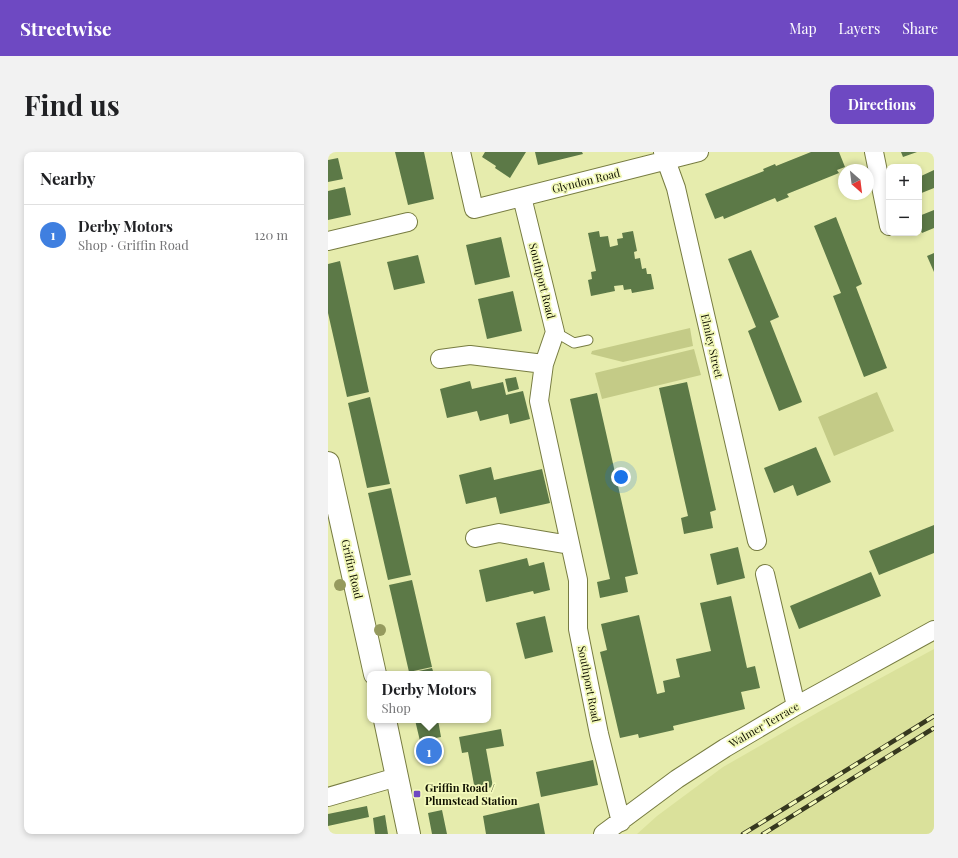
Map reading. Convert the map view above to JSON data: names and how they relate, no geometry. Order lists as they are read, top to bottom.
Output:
{
  "streets": {
    "street": [
      "Glyndon Road",
      "Southport Road",
      "Elmley Street",
      "Griffin Road",
      "Walmer Terrace"
    ]
  },
  "crossings": [
    ["Glyndon Road", "Southport Road"],
    ["Glyndon Road", "Elmley Street"],
    ["Southport Road", "Walmer Terrace"]
  ],
  "places": {
    "transit": ["Griffin Road / Plumstead Station"]
  },
  "north": "bottom right",
  "page": {
    "header": "Streetwise",
    "nav": ["Map", "Layers", "Share"],
    "buttons": "Directions",
    "title": "Find us",
    "heading": "Nearby",
    "map_buttons": ["+", "−"],
    "list": [
      {
        "mark": "1",
        "name": "Derby Motors",
        "note": "Shop · Griffin Road",
        "value": "120 m"
      }
    ],
    "popup": ["Derby Motors", "Shop"],
    "pins": "1"
  }
}
